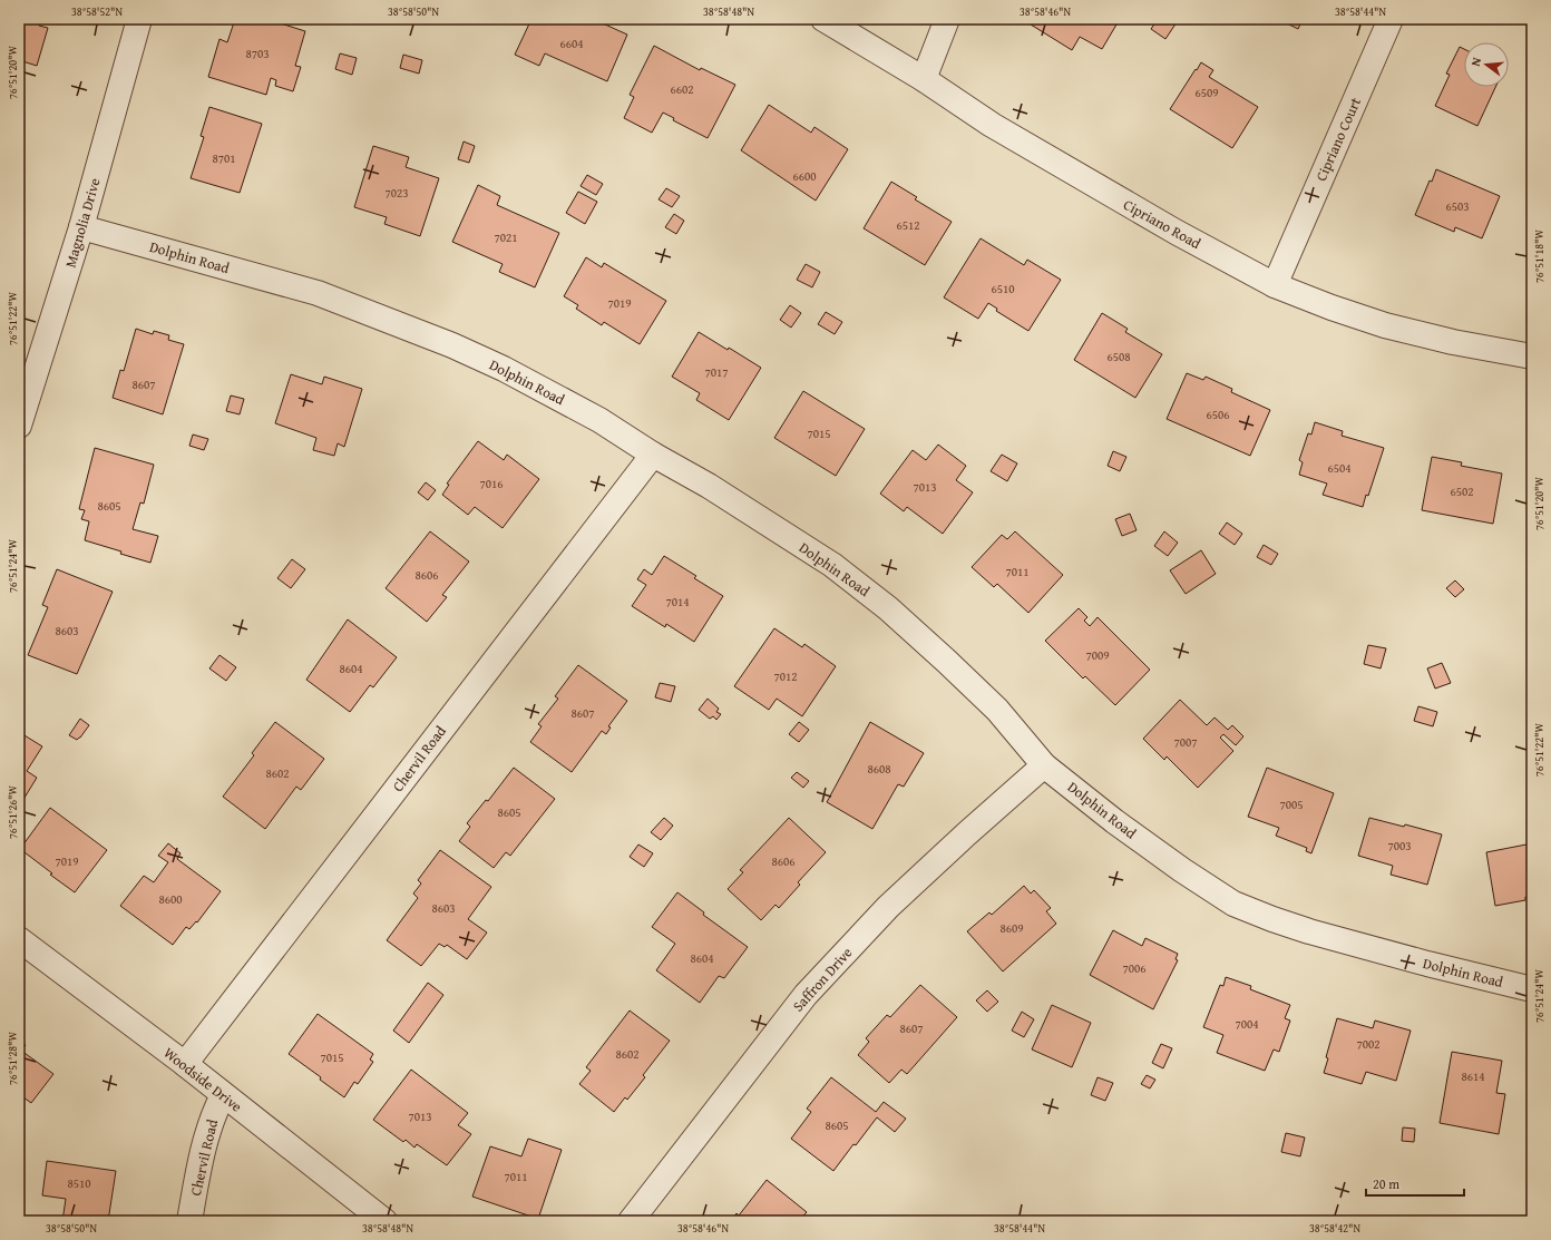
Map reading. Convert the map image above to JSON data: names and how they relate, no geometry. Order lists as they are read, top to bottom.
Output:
{
  "streets": {
    "street": [
      "Cipriano Court",
      "Magnolia Drive",
      "Cipriano Road",
      "Dolphin Road",
      "Chervil Road",
      "Saffron Drive",
      "Woodside Drive"
    ]
  },
  "crossings": [
    ["Cipriano Court", "Cipriano Road"],
    ["Magnolia Drive", "Dolphin Road"],
    ["Dolphin Road", "Chervil Road"],
    ["Dolphin Road", "Saffron Drive"],
    ["Chervil Road", "Woodside Drive"]
  ],
  "house_numbers": [
    "6604",
    "8703",
    "6602",
    "6509",
    "8701",
    "6600",
    "7023",
    "6503",
    "6512",
    "7021",
    "6510",
    "7019",
    "6508",
    "7017",
    "8607",
    "6506",
    "7015",
    "6504",
    "7016",
    "7013",
    "6502",
    "8605",
    "7011",
    "8606",
    "7014",
    "8603",
    "7009",
    "8604",
    "7012",
    "8607",
    "7007",
    "8608",
    "8602",
    "7005",
    "8605",
    "7003",
    "7019",
    "8606",
    "8600",
    "8603",
    "8609",
    "8604",
    "7006",
    "7004",
    "8607",
    "7002",
    "8602",
    "7015",
    "8614",
    "7013",
    "8605",
    "7011",
    "8510"
  ],
  "scale_bar": "20 m",
  "north": "left",
  "coordinates": [
    "38°58'52\"N",
    "38°58'50\"N",
    "38°58'48\"N",
    "38°58'46\"N",
    "38°58'44\"N",
    "76°51'20\"W",
    "76°51'18\"W",
    "76°51'22\"W",
    "76°51'24\"W",
    "76°51'26\"W",
    "76°51'28\"W",
    "38°58'42\"N"
  ]
}
